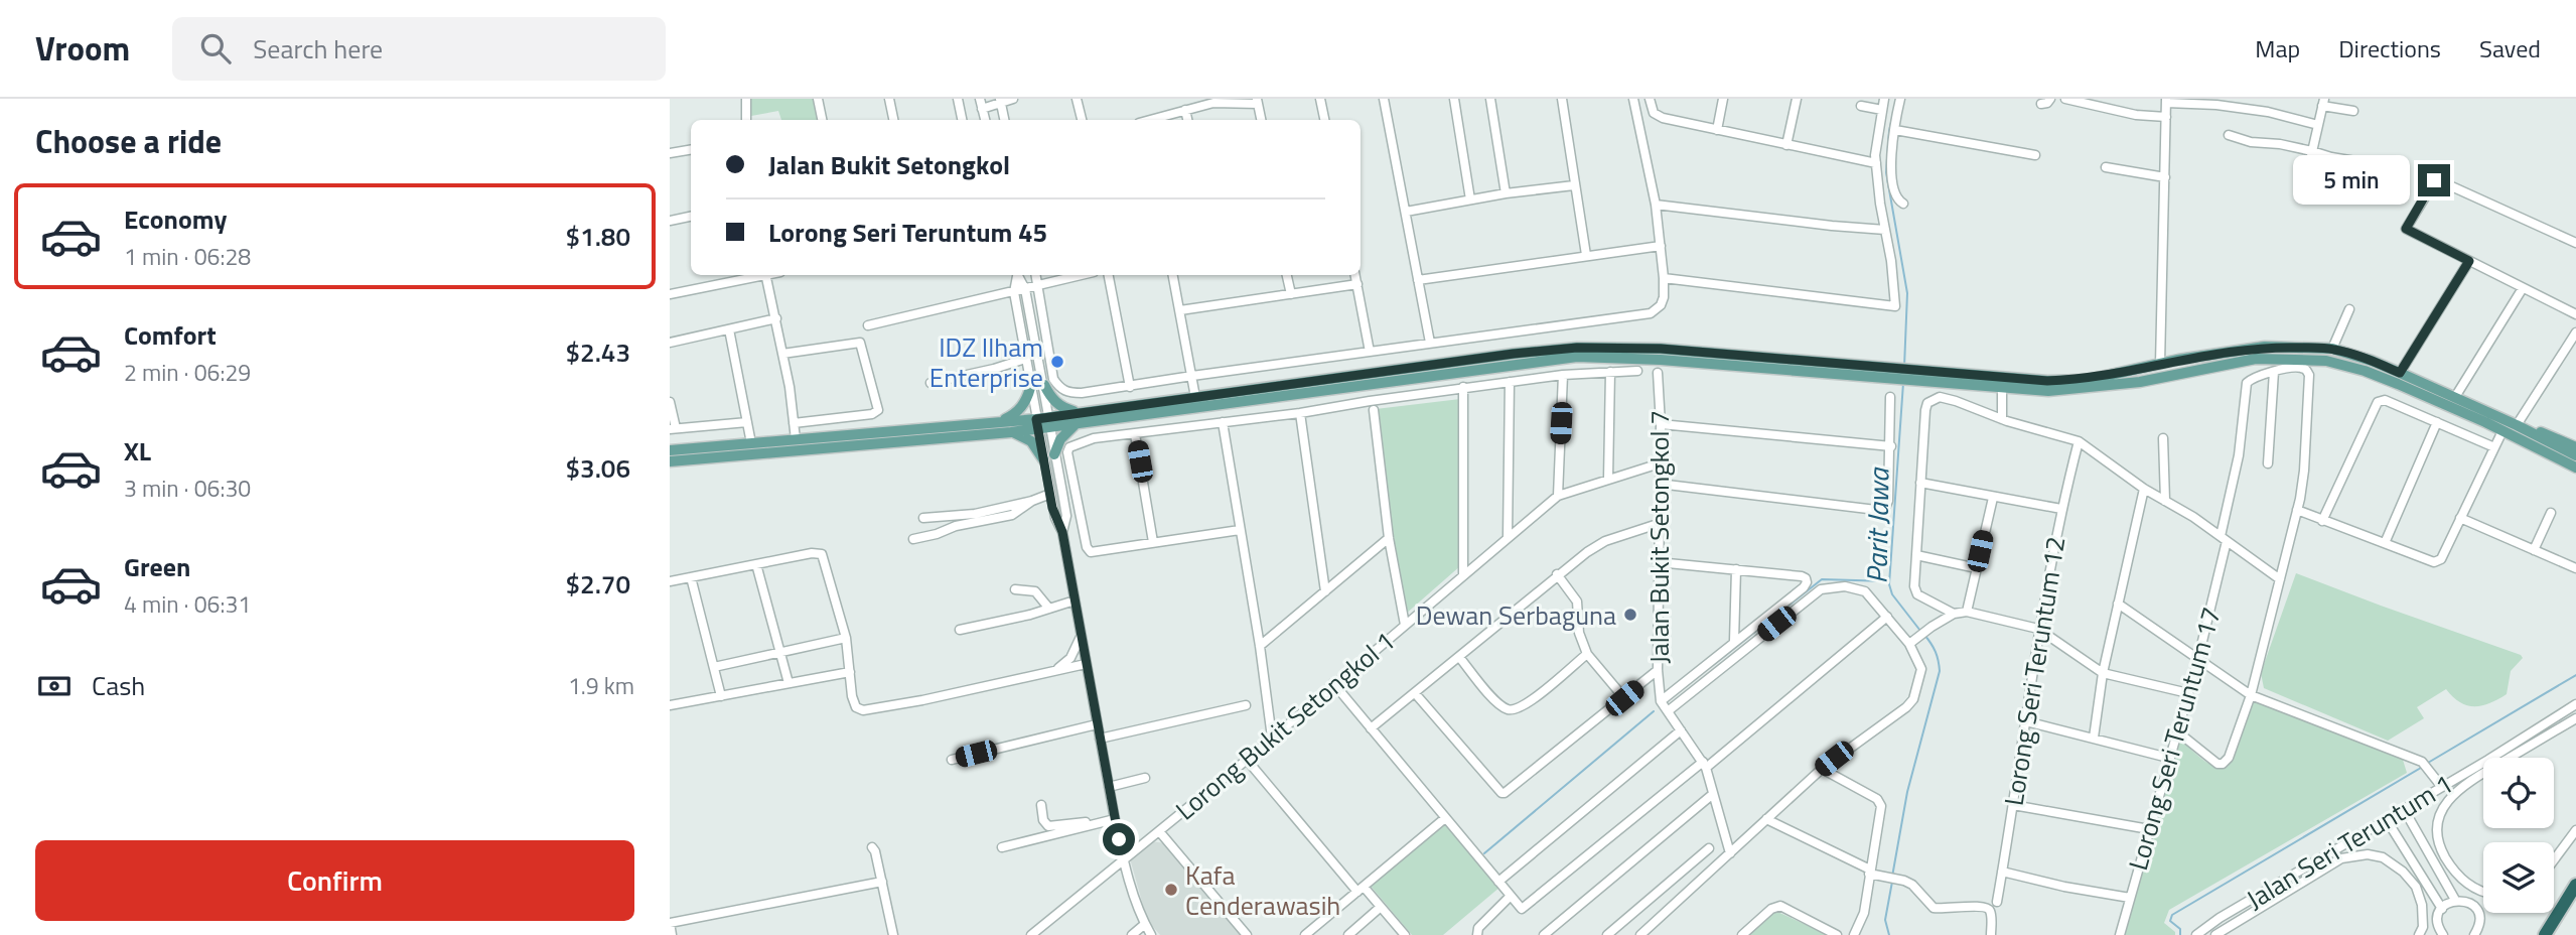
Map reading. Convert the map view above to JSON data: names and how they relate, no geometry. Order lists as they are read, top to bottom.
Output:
{
  "streets": {
    "street": [
      "Jalan Bukit Setongkol 7",
      "Lorong Seri Teruntum 12",
      "Lorong Bukit Setongkol 1",
      "Lorong Seri Teruntum 17",
      "Jalan Seri Teruntum 1"
    ]
  },
  "crossings": [
    ["Jalan Bukit Setongkol 7", "Lorong Bukit Setongkol 1"]
  ],
  "water": ["Parit Jawa"],
  "places": ["IDZ Ilham Enterprise", "Dewan Serbaguna", "Kafa Cenderawasih"],
  "page": {
    "header": "Vroom",
    "search": "Search here",
    "nav": ["Map", "Directions", "Saved"],
    "heading": "Choose a ride",
    "banner": ["Jalan Bukit Setongkol", "Lorong Seri Teruntum 45"],
    "bubble": "5 min",
    "list": [
      {
        "name": "Economy",
        "note": "1 min · 06:28",
        "value": "$1.80"
      },
      {
        "name": "Comfort",
        "note": "2 min · 06:29",
        "value": "$2.43"
      },
      {
        "name": "XL",
        "note": "3 min · 06:30",
        "value": "$3.06"
      },
      {
        "name": "Green",
        "note": "4 min · 06:31",
        "value": "$2.70"
      }
    ],
    "pay": ["Cash", "1.9 km"],
    "buttons": "Confirm"
  }
}
